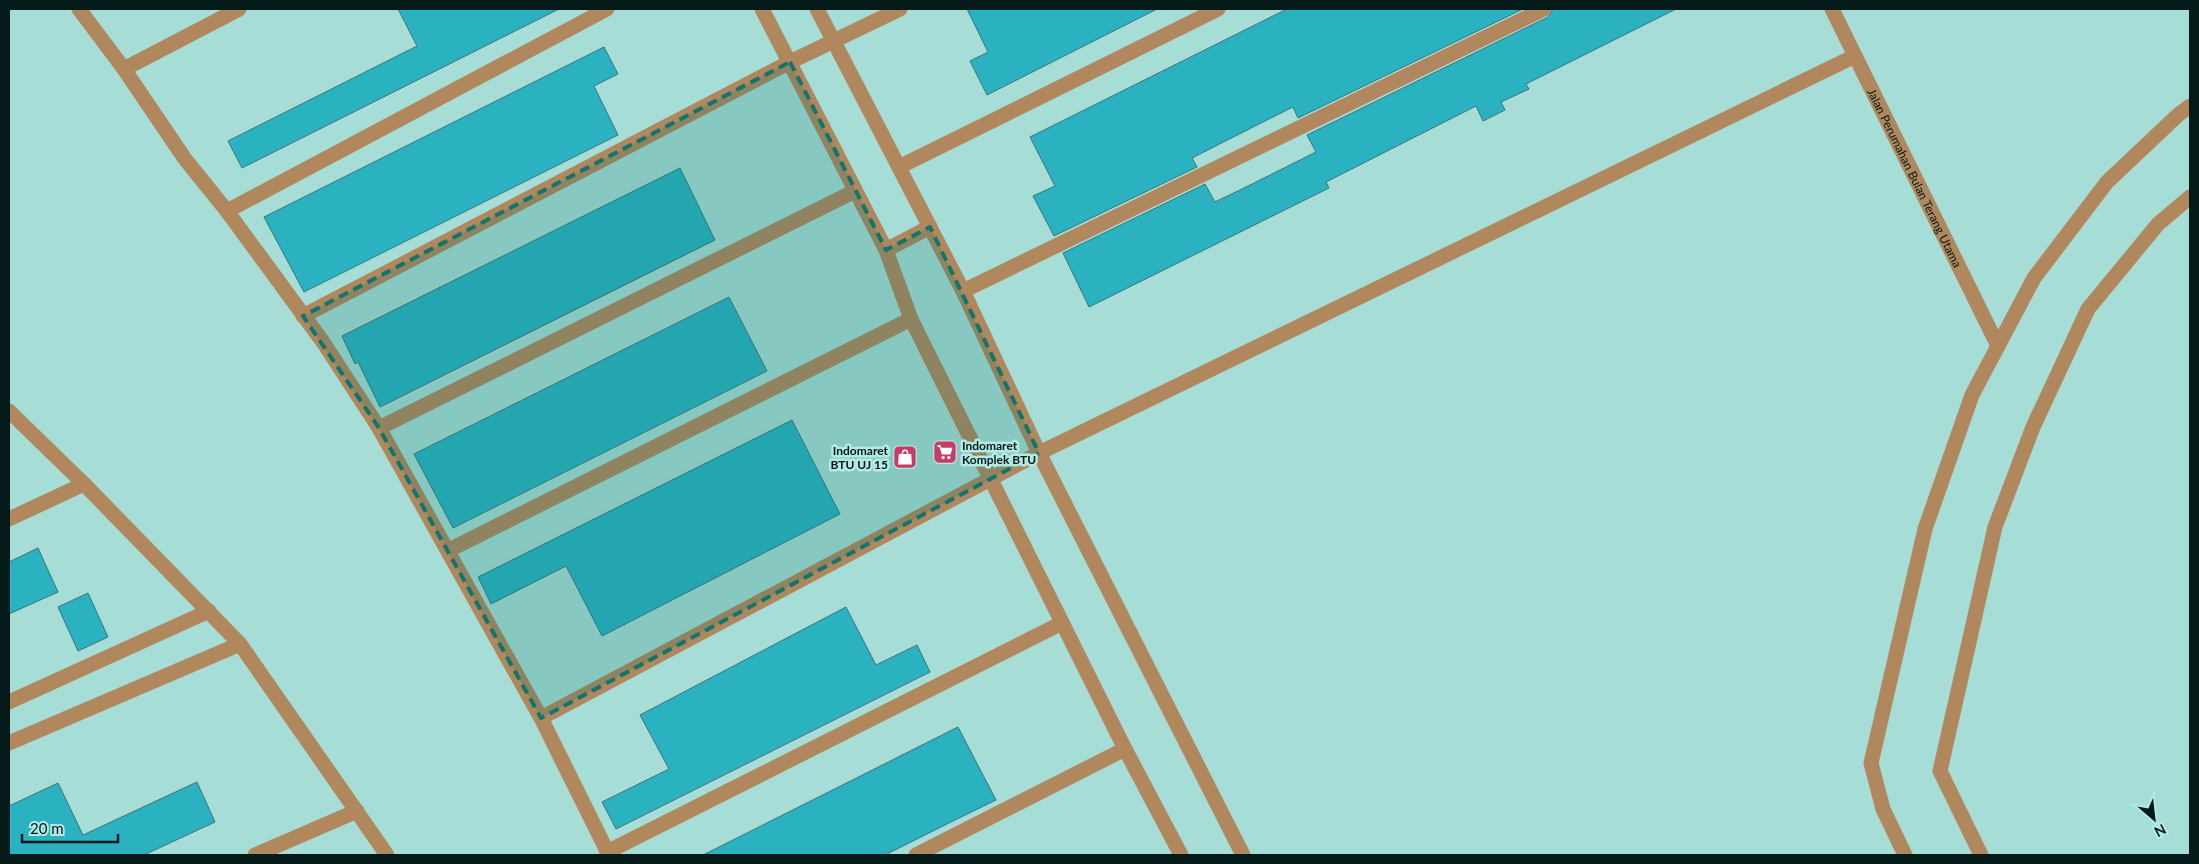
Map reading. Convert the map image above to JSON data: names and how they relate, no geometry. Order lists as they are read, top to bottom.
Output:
{
  "streets": {
    "street": ["Jalan Perumahan Bulan Terang Utama"]
  },
  "places": {
    "supermarket": ["Indomaret Komplek BTU"],
    "shop": ["Indomaret BTU UJ 15"]
  },
  "scale_bar": "20 m",
  "north": "bottom right"
}
